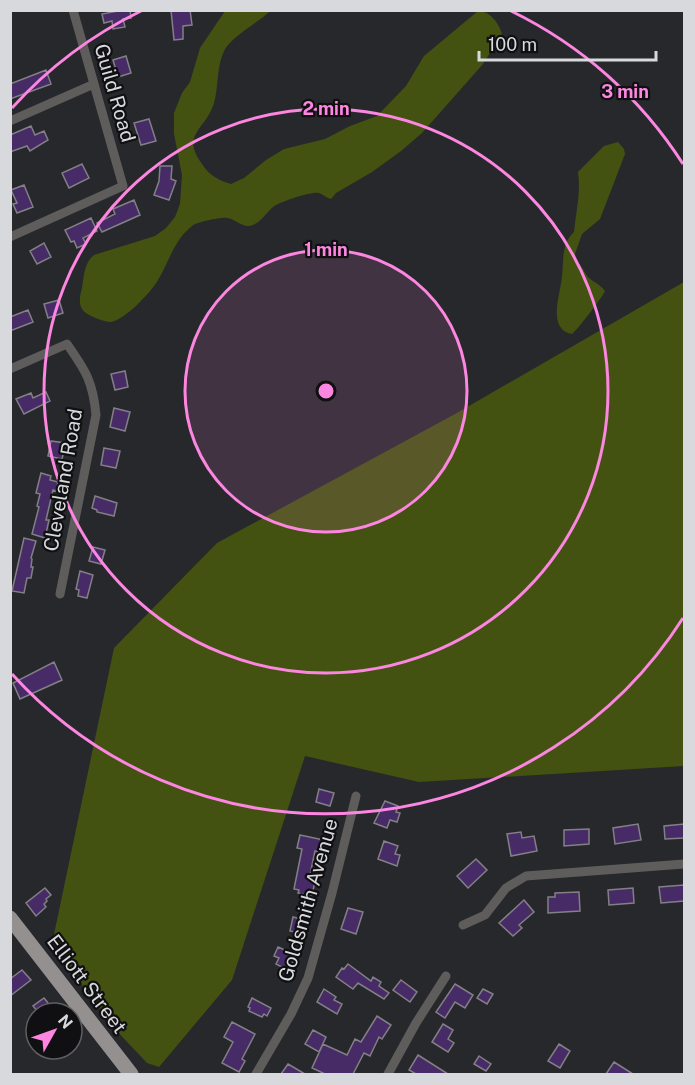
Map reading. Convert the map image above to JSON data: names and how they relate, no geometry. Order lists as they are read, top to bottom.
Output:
{
  "streets": {
    "main road": ["Elliott Street"],
    "street": ["Guild Road", "Cleveland Road", "Goldsmith Avenue"]
  },
  "scale_bar": "100 m",
  "north": "top right",
  "rings": ["3 min", "2 min", "1 min"]
}
